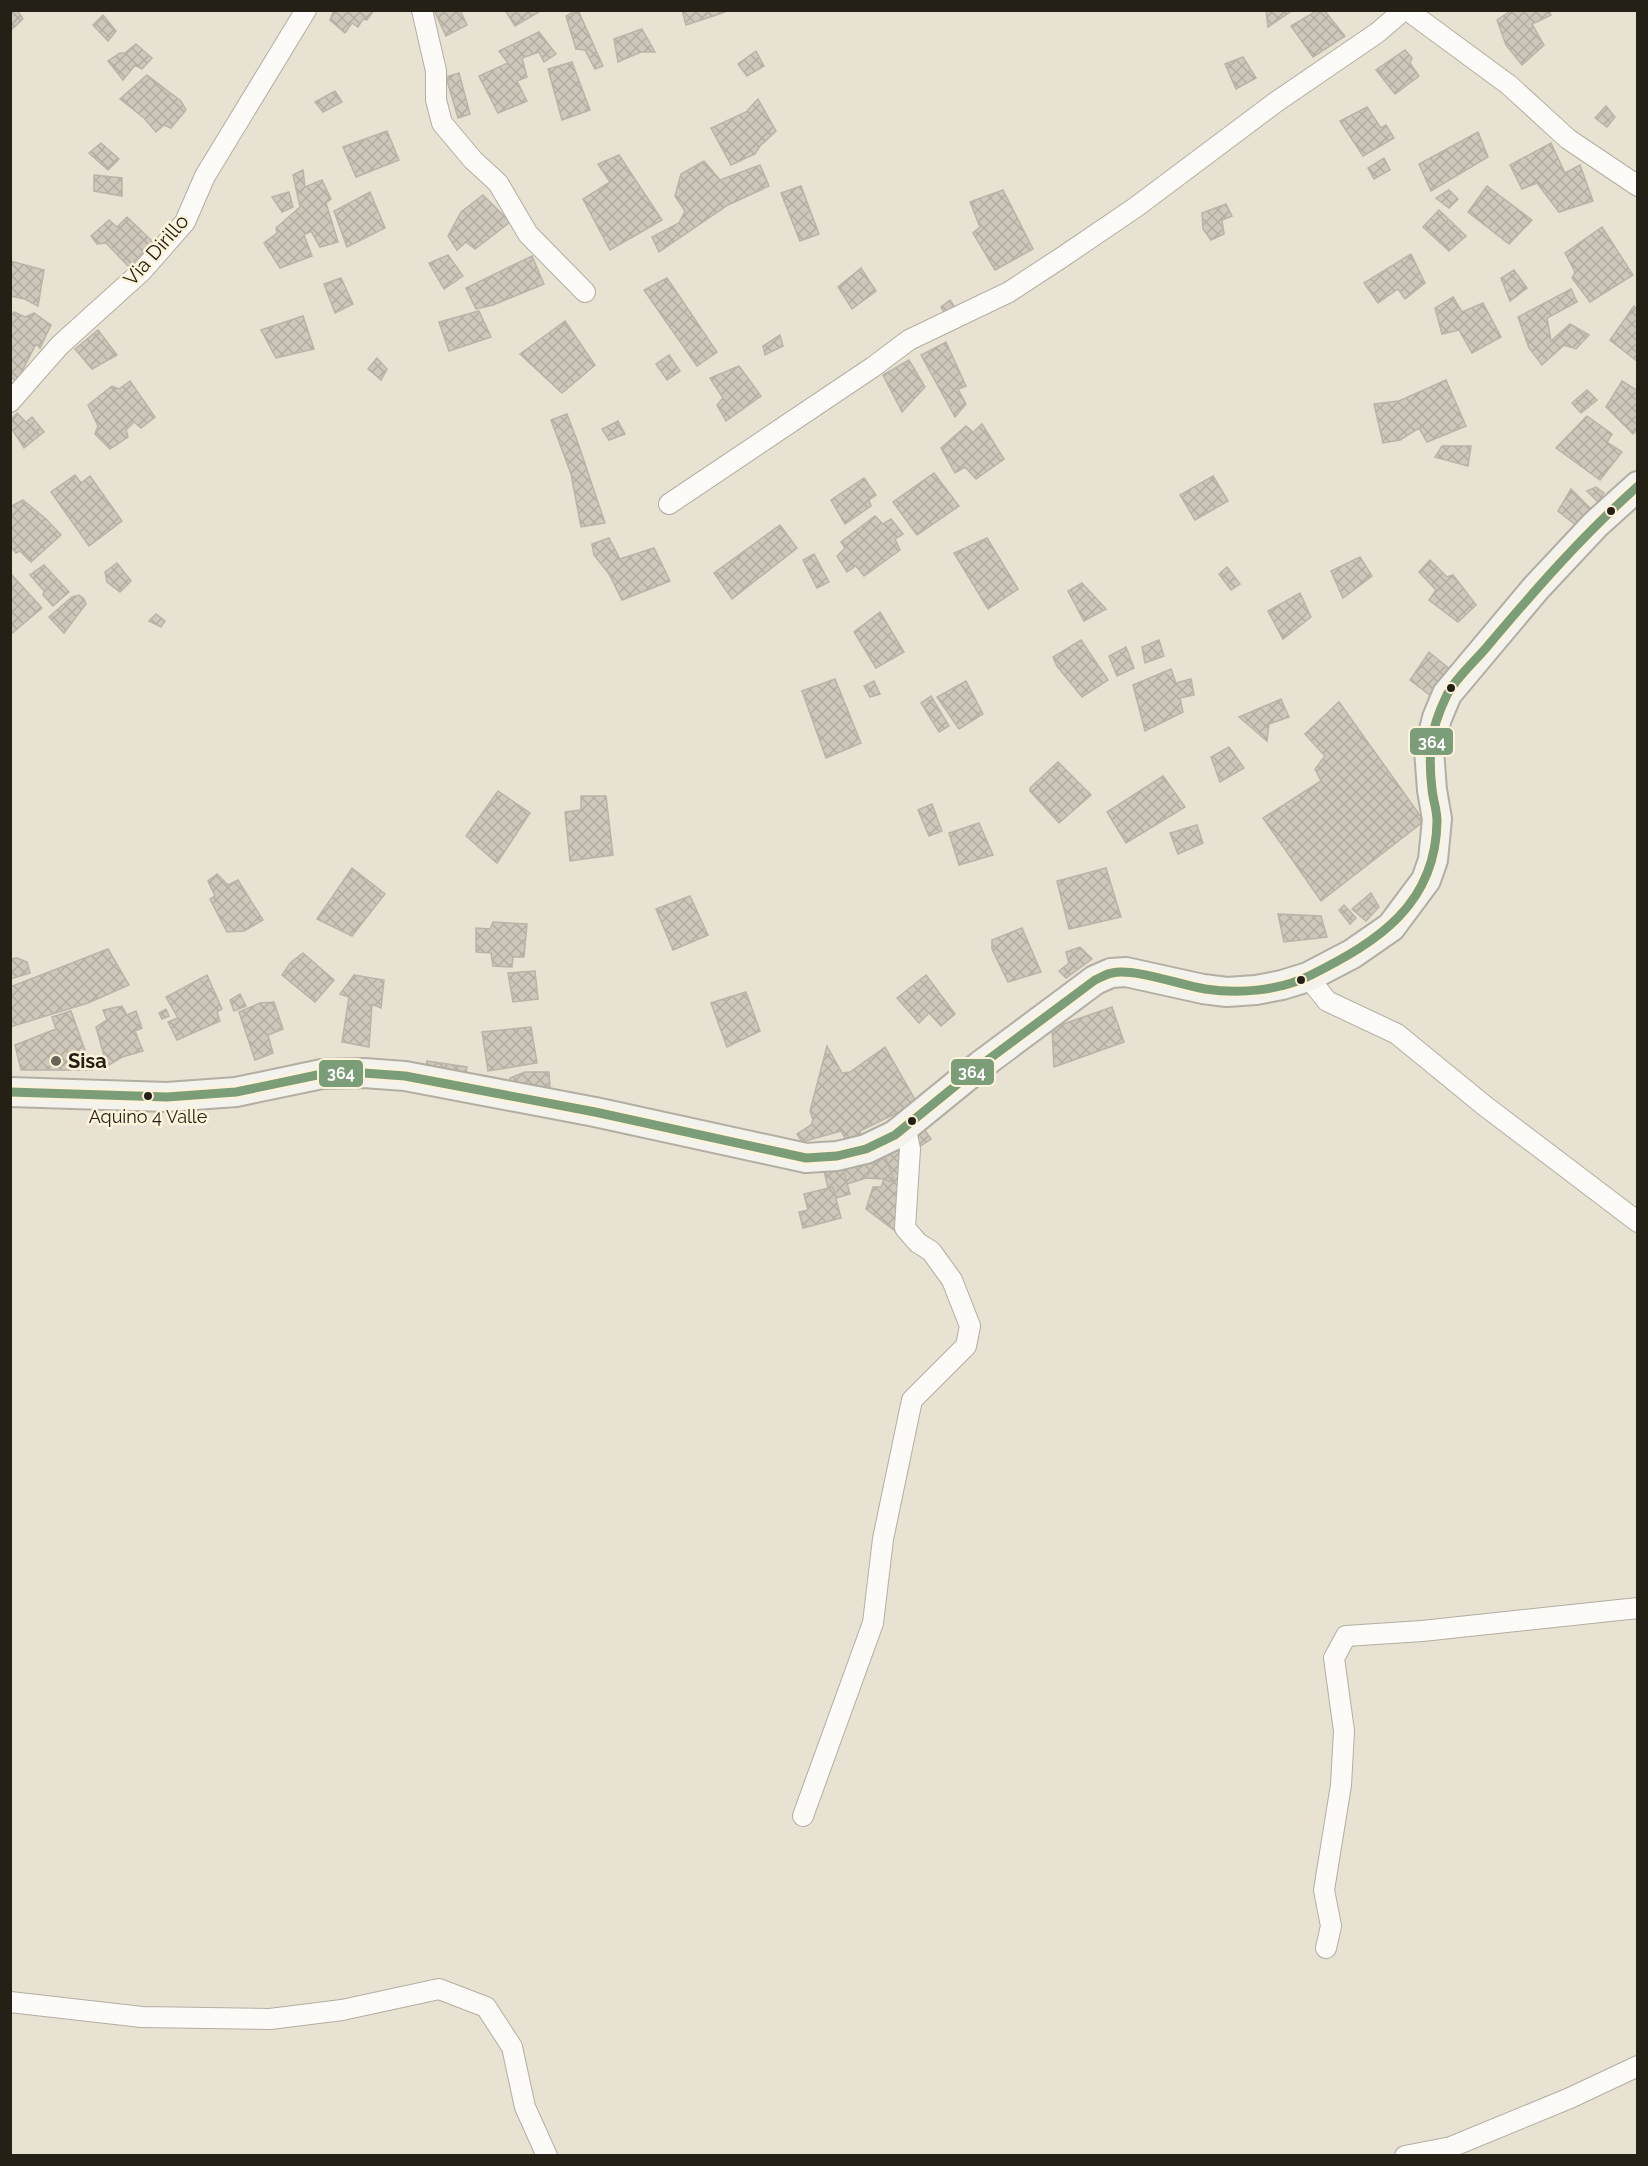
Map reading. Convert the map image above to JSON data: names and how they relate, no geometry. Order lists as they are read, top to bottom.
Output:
{
  "streets": {
    "street": ["Via Dirillo"]
  },
  "places": ["Sisa", "Aquino 4 Valle"],
  "lines": ["transit line 364"]
}
